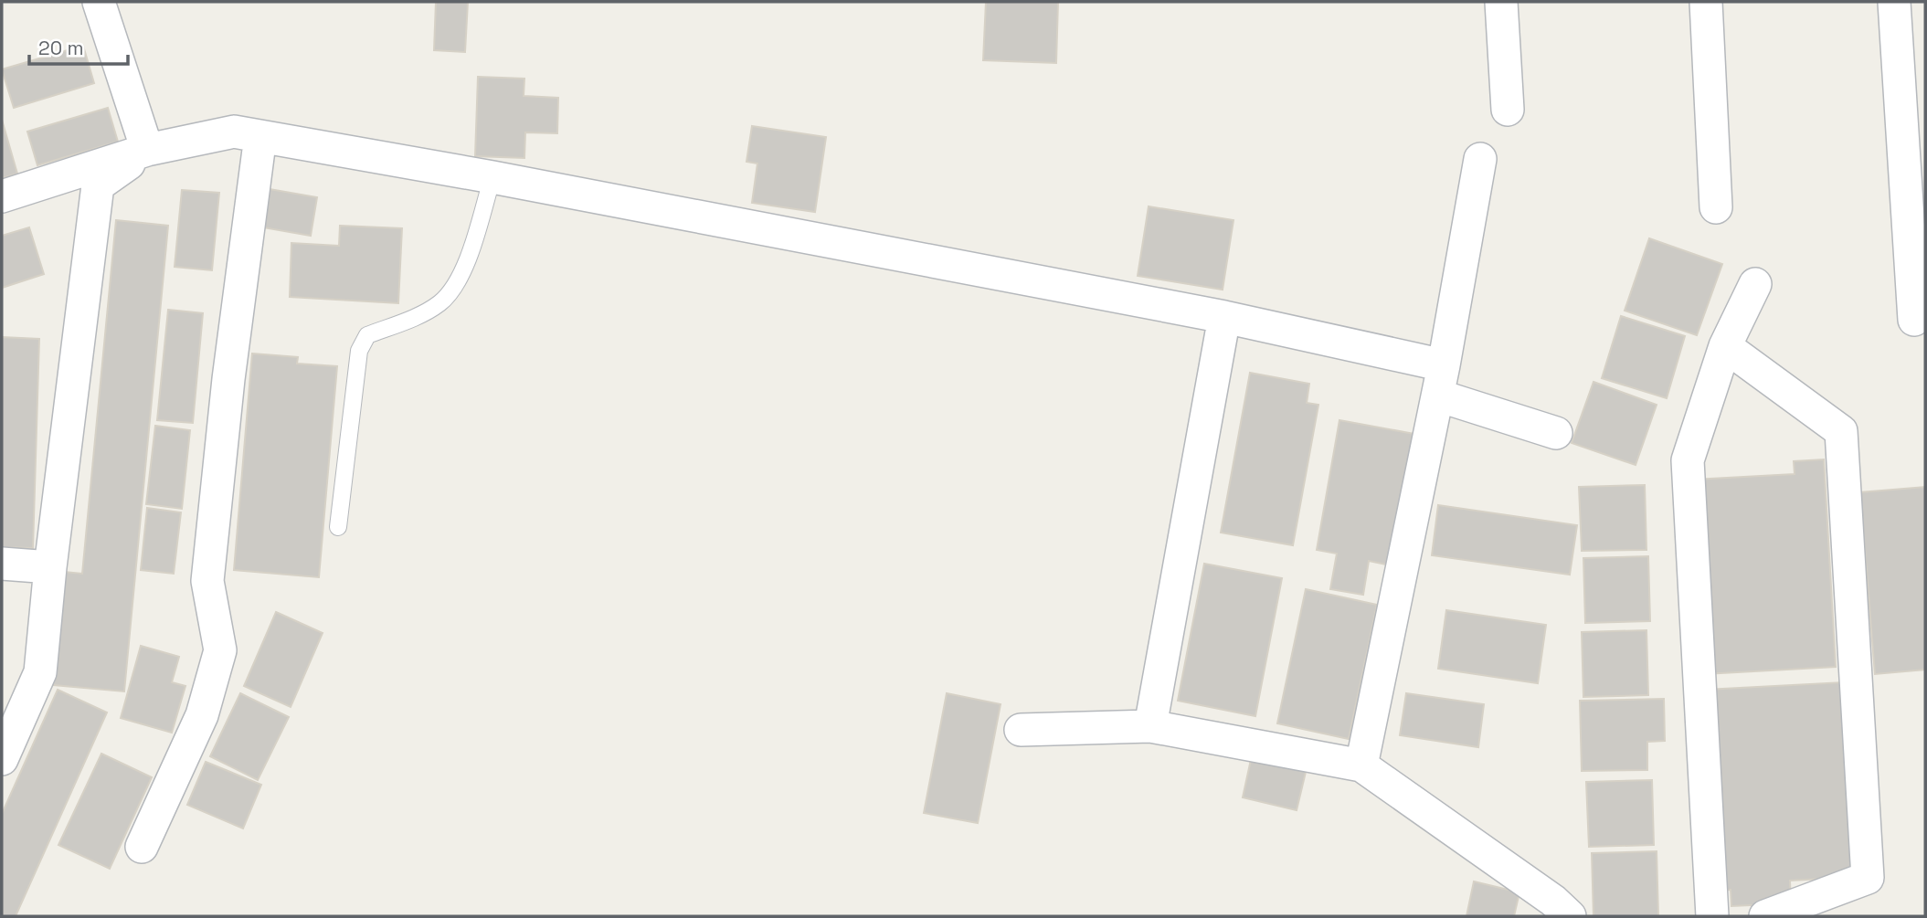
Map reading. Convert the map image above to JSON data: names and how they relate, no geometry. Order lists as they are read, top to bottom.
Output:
{
  "scale_bar": "20 m"
}
